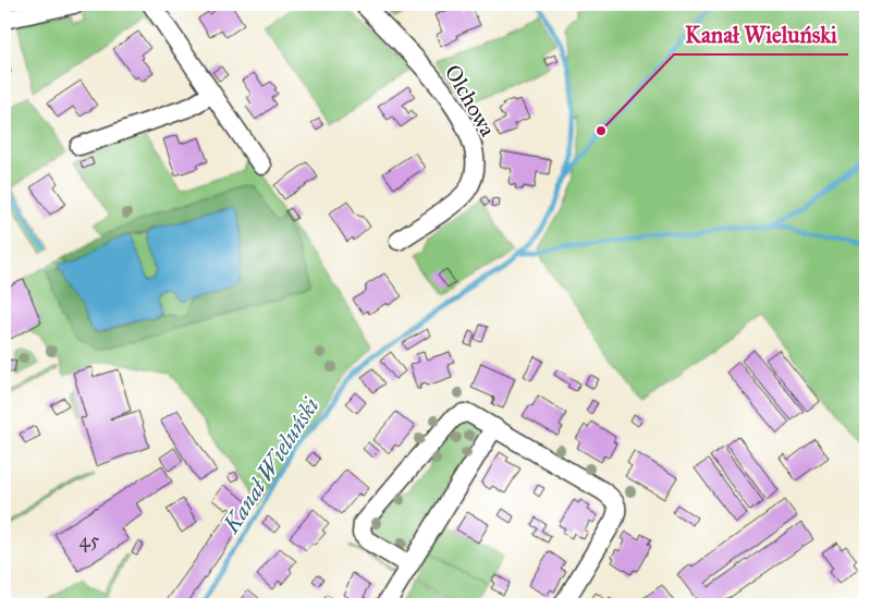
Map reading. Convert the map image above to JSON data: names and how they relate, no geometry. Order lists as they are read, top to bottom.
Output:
{
  "streets": {
    "street": ["Olchowa"]
  },
  "water": ["Kanał Wieluński"],
  "places": ["Kanał Wieluński"],
  "house_numbers": ["45"]
}
